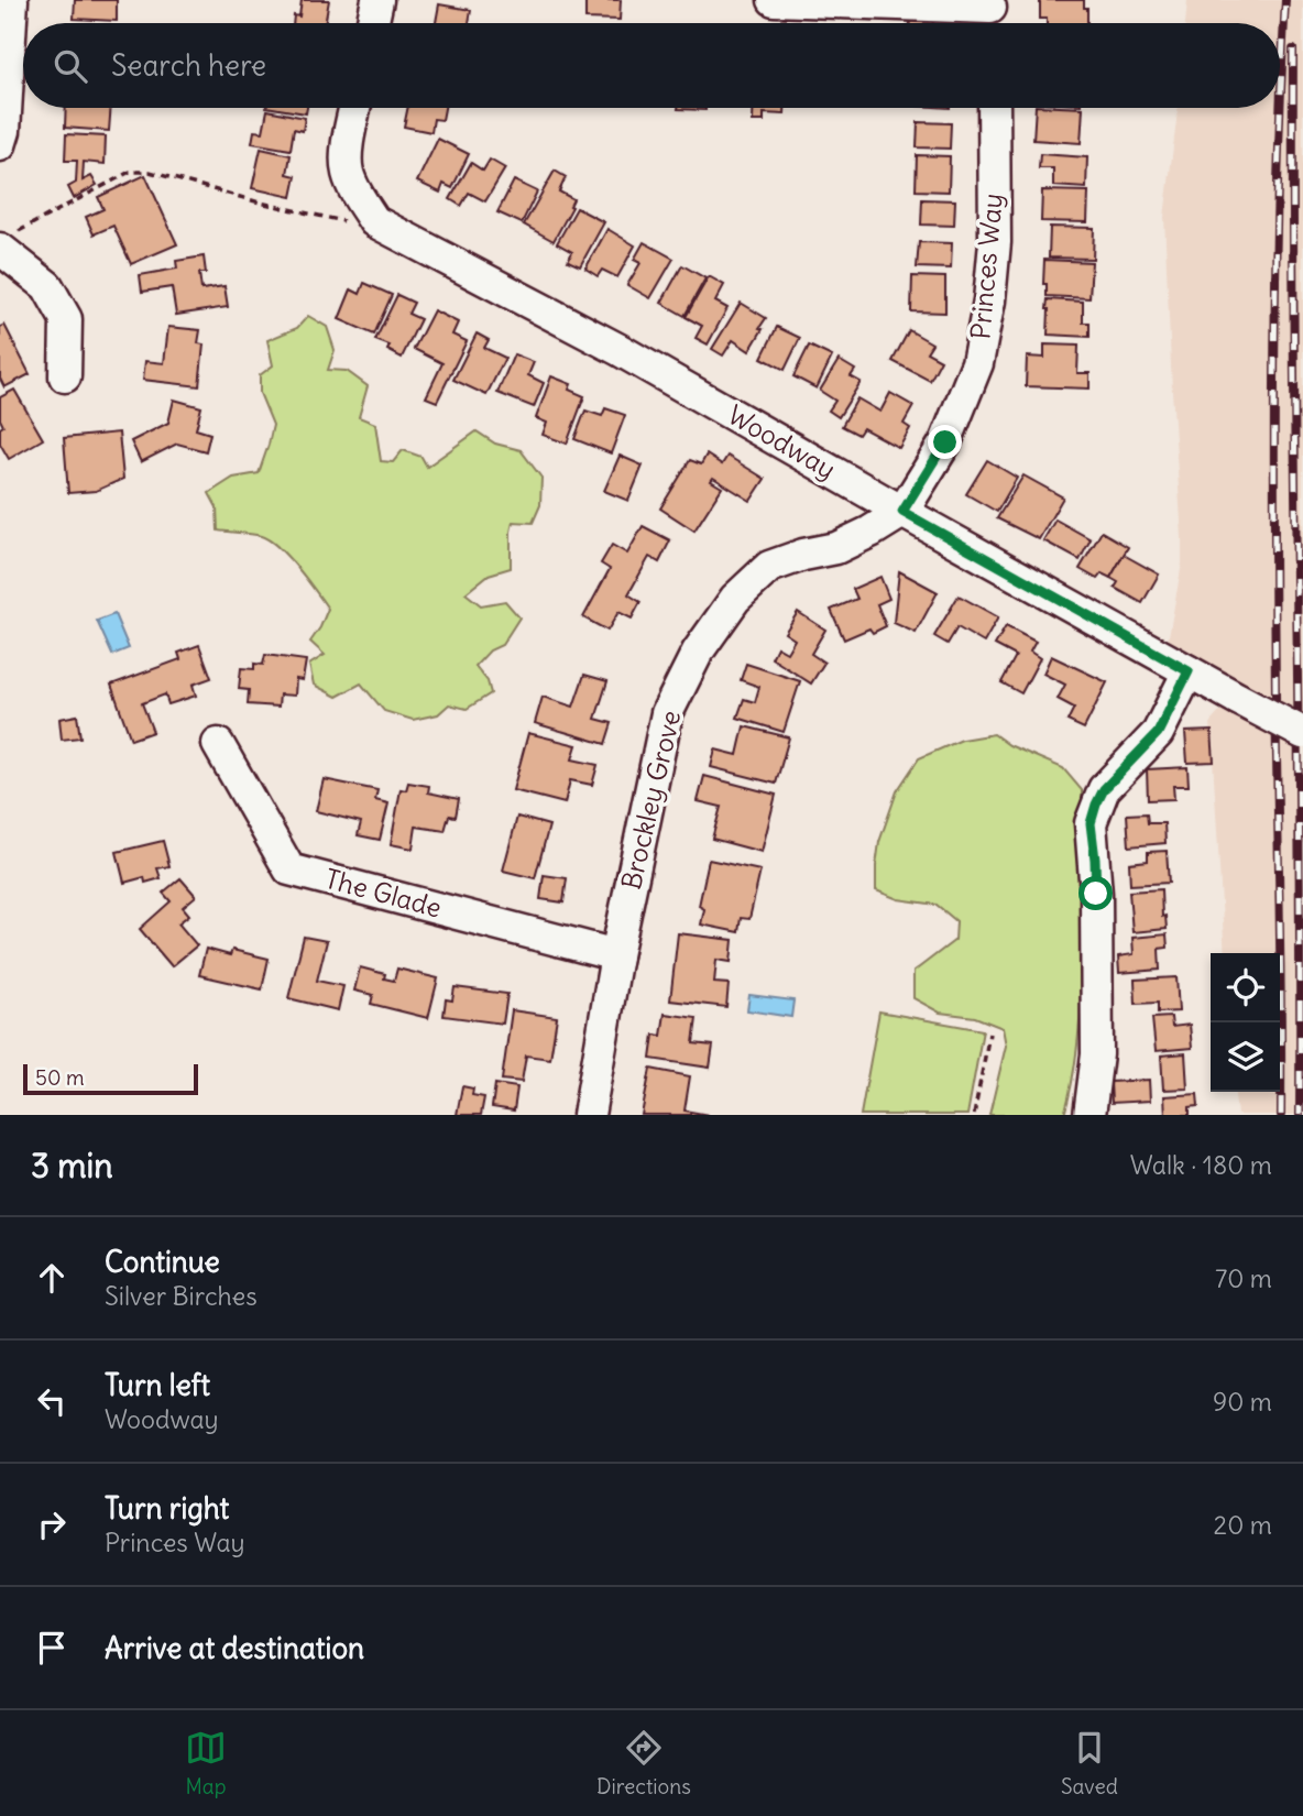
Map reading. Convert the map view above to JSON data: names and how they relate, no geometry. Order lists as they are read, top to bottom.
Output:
{
  "streets": {
    "street": [
      "Princes Way",
      "Woodway",
      "Brockley Grove",
      "The Glade"
    ]
  },
  "crossings": [
    ["Princes Way", "Woodway"],
    ["Princes Way", "Brockley Grove"],
    ["Woodway", "Brockley Grove"],
    ["Brockley Grove", "The Glade"]
  ],
  "scale_bar": "50 m",
  "page": {
    "search": "Search here",
    "scale": "50 m",
    "heading": ["3 min", "Walk · 180 m"],
    "list": [
      ["Continue", "Silver Birches", "70 m"],
      ["Turn left", "Woodway", "90 m"],
      ["Turn right", "Princes Way", "20 m"],
      "Arrive at destination"
    ],
    "nav": ["Map", "Directions", "Saved"]
  }
}
